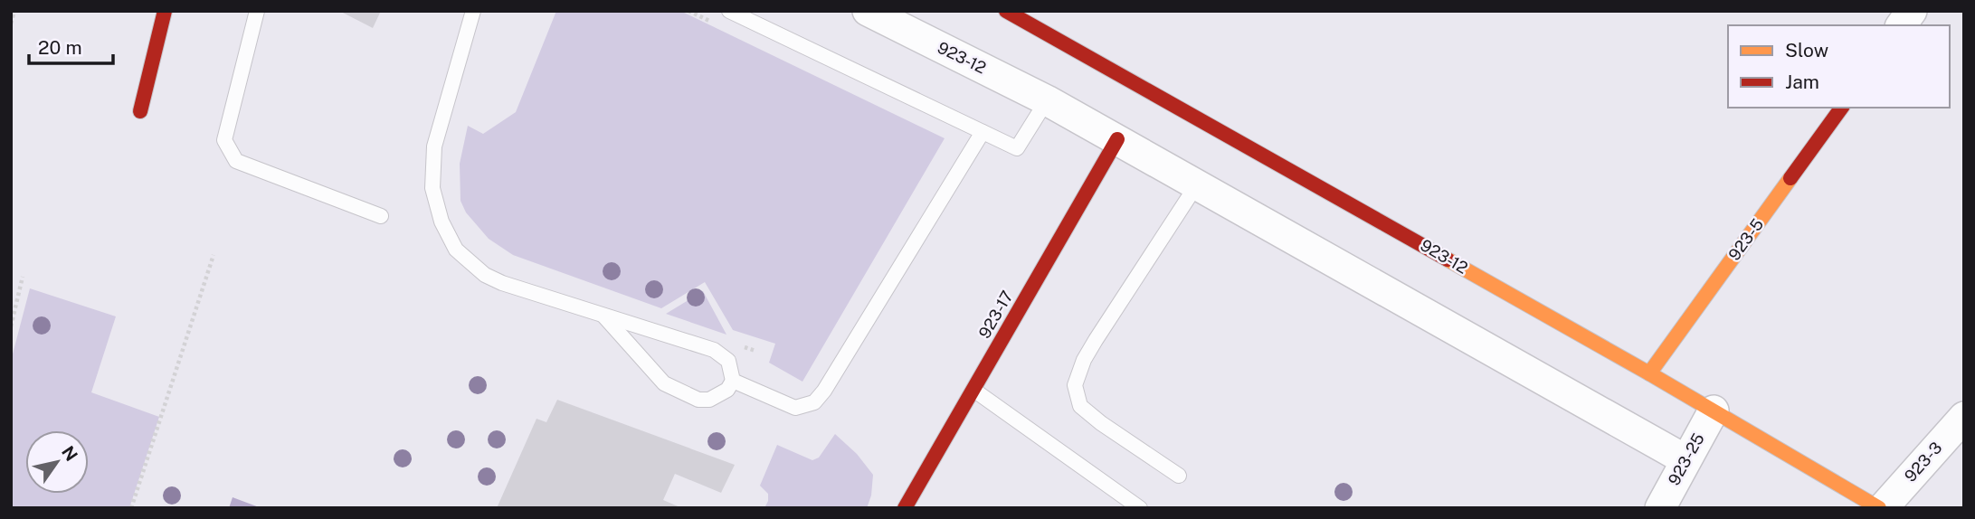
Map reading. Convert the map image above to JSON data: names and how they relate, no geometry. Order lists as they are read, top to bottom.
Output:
{
  "streets": {
    "street": [
      "923-12",
      "923-5",
      "923-17",
      "923-25",
      "923-3"
    ]
  },
  "crossings": [
    ["923-12", "923-5"],
    ["923-12", "923-17"],
    ["923-12", "923-25"],
    ["923-12", "923-3"]
  ],
  "legend": ["Slow", "Jam"],
  "scale_bar": "20 m",
  "north": "top right"
}
